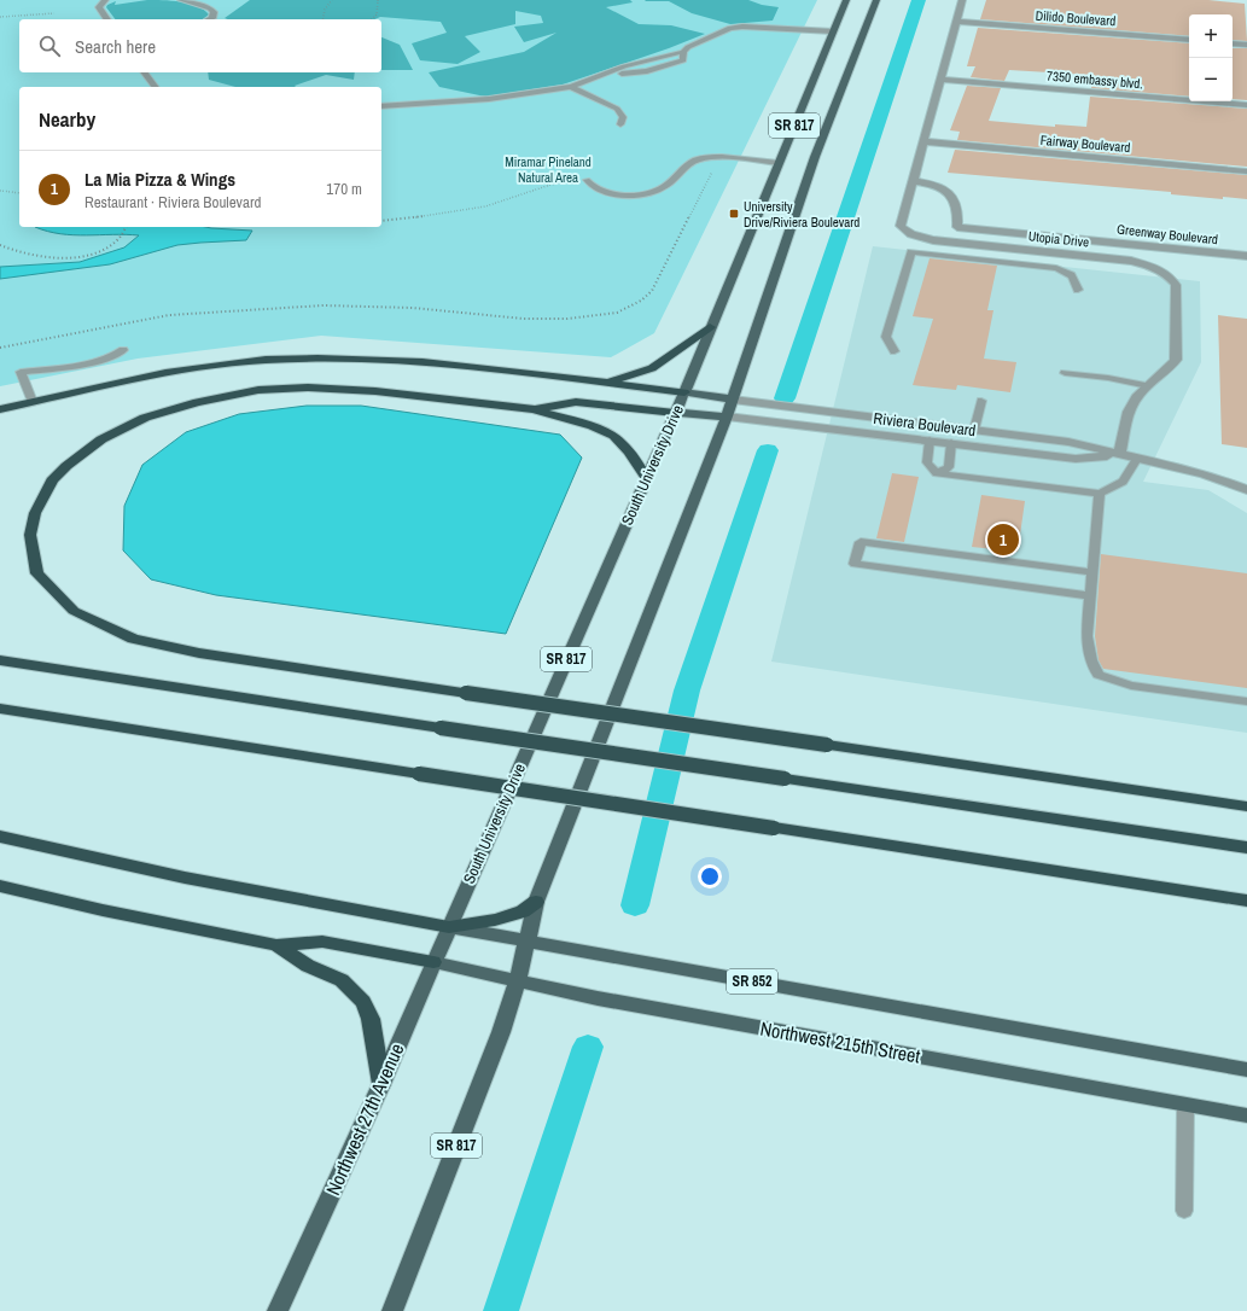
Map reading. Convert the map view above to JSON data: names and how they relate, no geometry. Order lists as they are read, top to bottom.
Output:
{
  "streets": {
    "main road": [
      "SR 817",
      "South University Drive",
      "SR 852",
      "Northwest 215th Street",
      "Northwest 27th Avenue"
    ],
    "street": [
      "Dilido Boulevard",
      "7350 embassy blvd.",
      "Fairway Boulevard",
      "Greenway Boulevard",
      "Utopia Drive",
      "Riviera Boulevard"
    ]
  },
  "crossings": [
    ["Dilido Boulevard", "Utopia Drive"],
    ["7350 embassy blvd.", "Utopia Drive"],
    ["SR 817", "Riviera Boulevard"],
    ["SR 817", "SR 852"],
    ["SR 817", "Northwest 215th Street"],
    ["Fairway Boulevard", "Utopia Drive"],
    ["Greenway Boulevard", "Utopia Drive"],
    ["Utopia Drive", "Riviera Boulevard"],
    ["South University Drive", "SR 852"],
    ["South University Drive", "Northwest 27th Avenue"],
    ["SR 852", "Northwest 27th Avenue"],
    ["Northwest 215th Street", "Northwest 27th Avenue"]
  ],
  "parks": ["Miramar Pineland Natural Area"],
  "places": {
    "transit": ["University Drive/Riviera Boulevard"]
  },
  "page": {
    "map_buttons": ["+", "−"],
    "search": "Search here",
    "heading": "Nearby",
    "list": [
      {
        "mark": "1",
        "name": "La Mia Pizza & Wings",
        "note": "Restaurant · Riviera Boulevard",
        "value": "170 m"
      }
    ],
    "pins": "1"
  }
}
